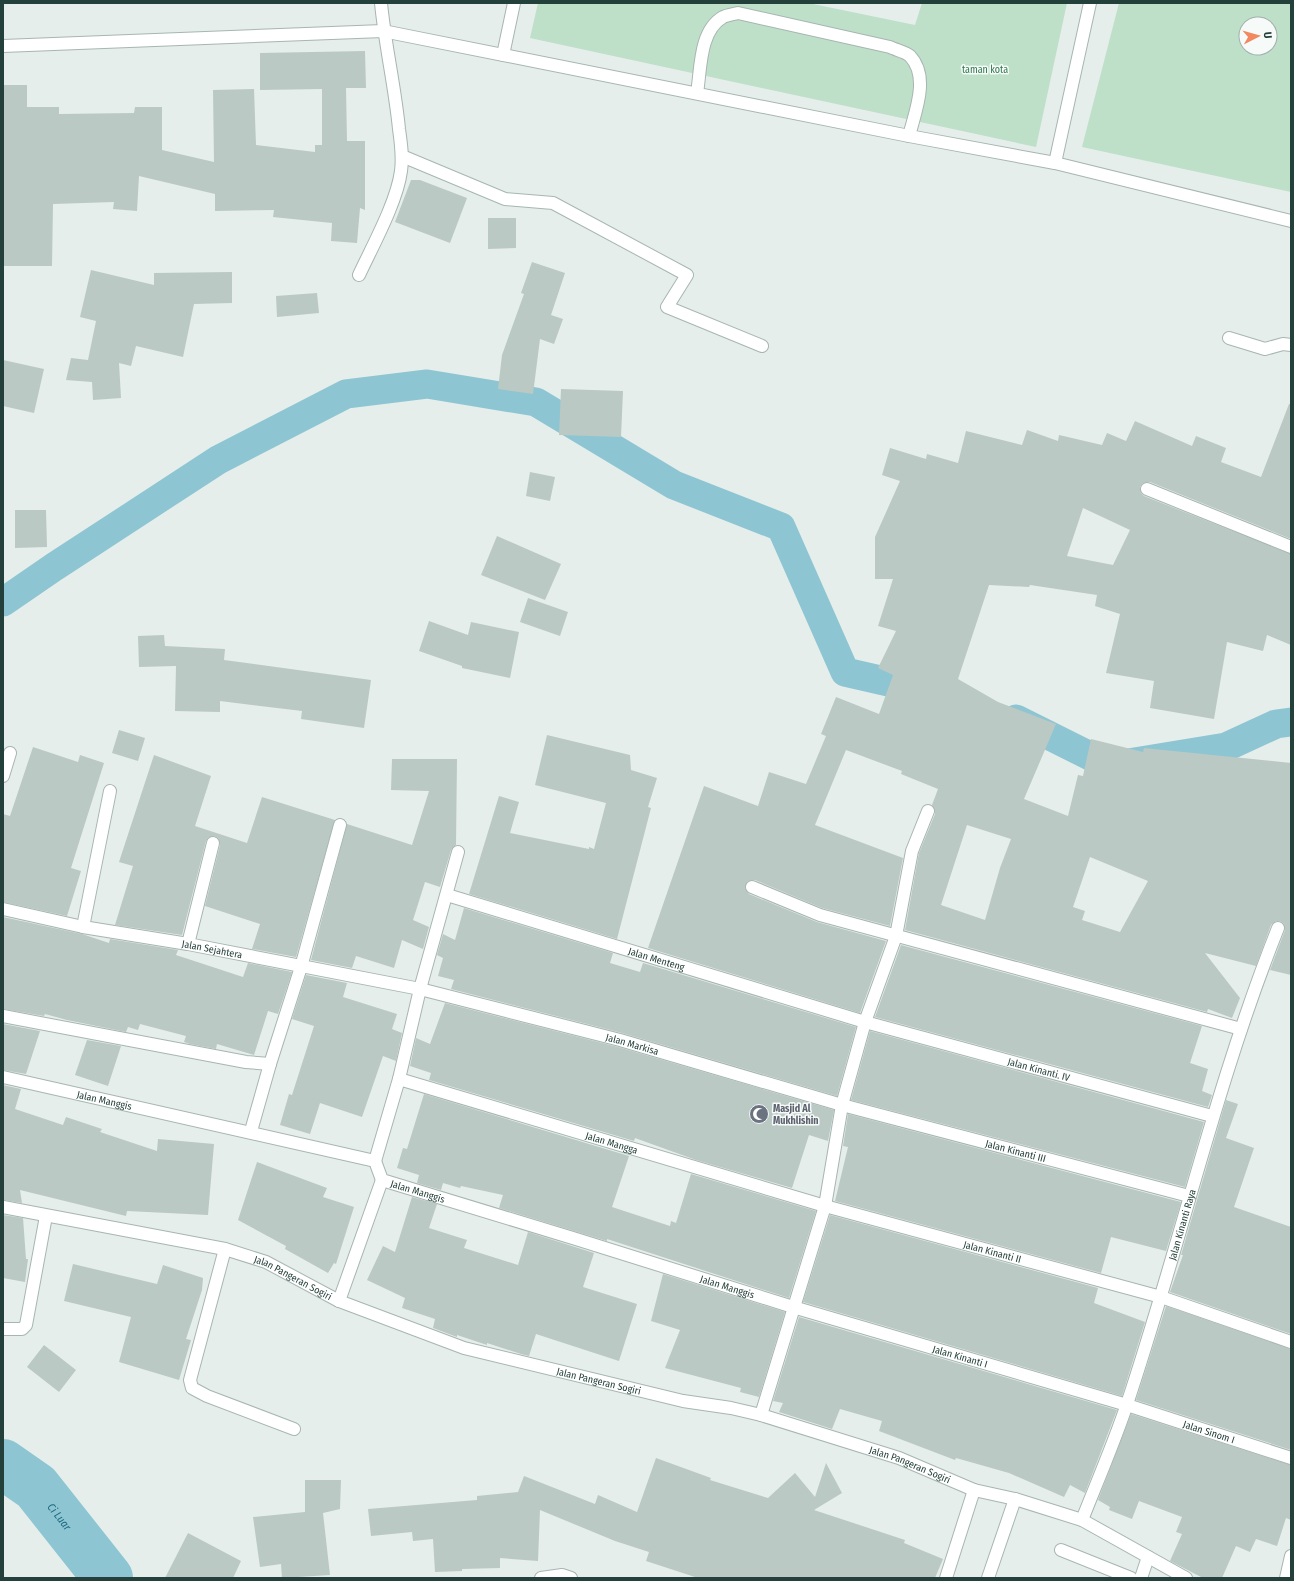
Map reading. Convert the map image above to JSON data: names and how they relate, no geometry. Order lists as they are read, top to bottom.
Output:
{
  "streets": {
    "street": [
      "Jalan Sejahtera",
      "Jalan Menteng",
      "Jalan Markisa",
      "Jalan Kinanti. IV",
      "Jalan Manggis",
      "Jalan Mangga",
      "Jalan Kinanti III",
      "Jalan Kinanti Raya",
      "Jalan Kinanti II",
      "Jalan Pangeran Sogiri",
      "Jalan Kinanti I",
      "Jalan Sinom I"
    ]
  },
  "crossings": [
    ["Jalan Sejahtera", "Jalan Markisa"],
    ["Jalan Menteng", "Jalan Kinanti. IV"],
    ["Jalan Markisa", "Jalan Kinanti III"],
    ["Jalan Kinanti. IV", "Jalan Kinanti Raya"],
    ["Jalan Manggis", "Jalan Kinanti I"],
    ["Jalan Mangga", "Jalan Kinanti II"],
    ["Jalan Kinanti III", "Jalan Kinanti Raya"],
    ["Jalan Kinanti Raya", "Jalan Kinanti II"],
    ["Jalan Kinanti Raya", "Jalan Pangeran Sogiri"],
    ["Jalan Kinanti Raya", "Jalan Kinanti I"],
    ["Jalan Kinanti Raya", "Jalan Sinom I"],
    ["Jalan Kinanti I", "Jalan Sinom I"]
  ],
  "water": ["Ci Luar"],
  "parks": ["taman kota"],
  "places": {
    "mosque": ["Masjid Al Mukhlishin"]
  },
  "north": "right"
}
